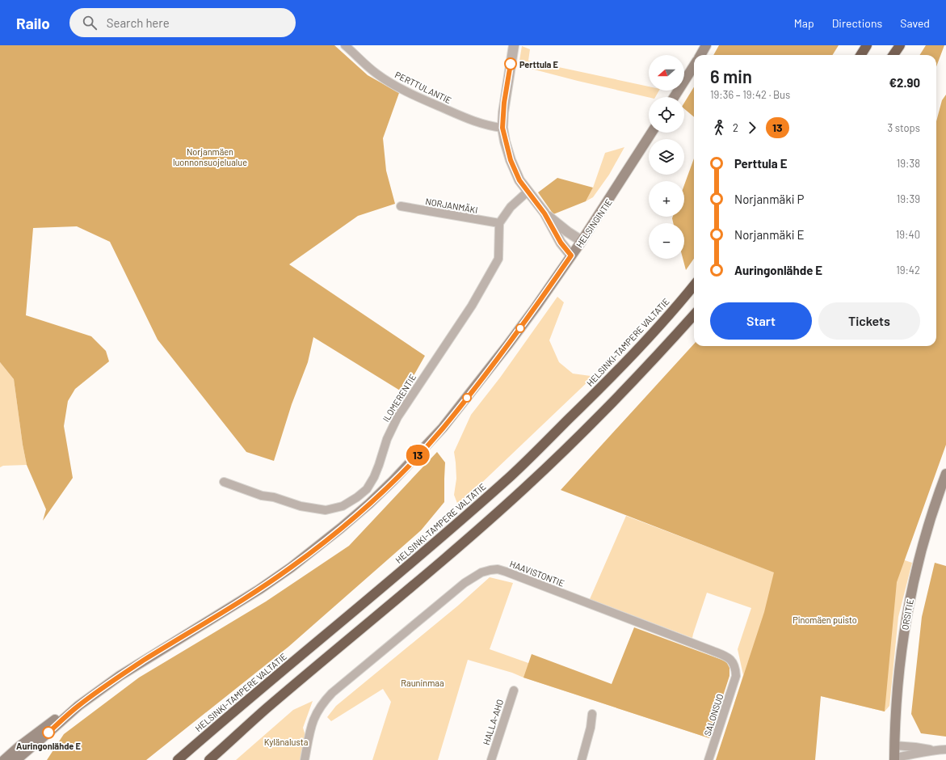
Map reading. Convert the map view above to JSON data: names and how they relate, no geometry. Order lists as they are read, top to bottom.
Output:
{
  "streets": {
    "highway": ["HELSINKI-TAMPERE VALTATIE"],
    "main road": ["HELSINGINTIE", "ORSITIE"],
    "street": [
      "PERTTULANTIE",
      "NORJANMÄKI",
      "ILOMERENTIE",
      "HAAVISTONTIE",
      "SALONSUO",
      "HALLA-AHO"
    ]
  },
  "crossings": [
    ["NORJANMÄKI", "ILOMERENTIE"],
    ["HAAVISTONTIE", "SALONSUO"]
  ],
  "parks": [
    "Norjanmäen luonnonsuojelualue",
    "Pinomäen puisto",
    "Rauninmaa",
    "Kylänalusta"
  ],
  "places": ["Perttula E", "Auringonlähde E"],
  "lines": ["bus line 13"],
  "north": "left",
  "page": {
    "header": "Railo",
    "search": "Search here",
    "nav": ["Map", "Directions", "Saved"],
    "on_map": "13",
    "map_buttons": ["+", "−"],
    "heading": ["6 min", "19:36 – 19:42 · Bus", "€2.90"],
    "legs": ["2", "13", "3 stops"],
    "list": [
      {
        "name": "Perttula E",
        "value": "19:38"
      },
      {
        "name": "Norjanmäki P",
        "value": "19:39"
      },
      {
        "name": "Norjanmäki E",
        "value": "19:40"
      },
      {
        "name": "Auringonlähde E",
        "value": "19:42"
      }
    ],
    "buttons": ["Start", "Tickets"]
  }
}
